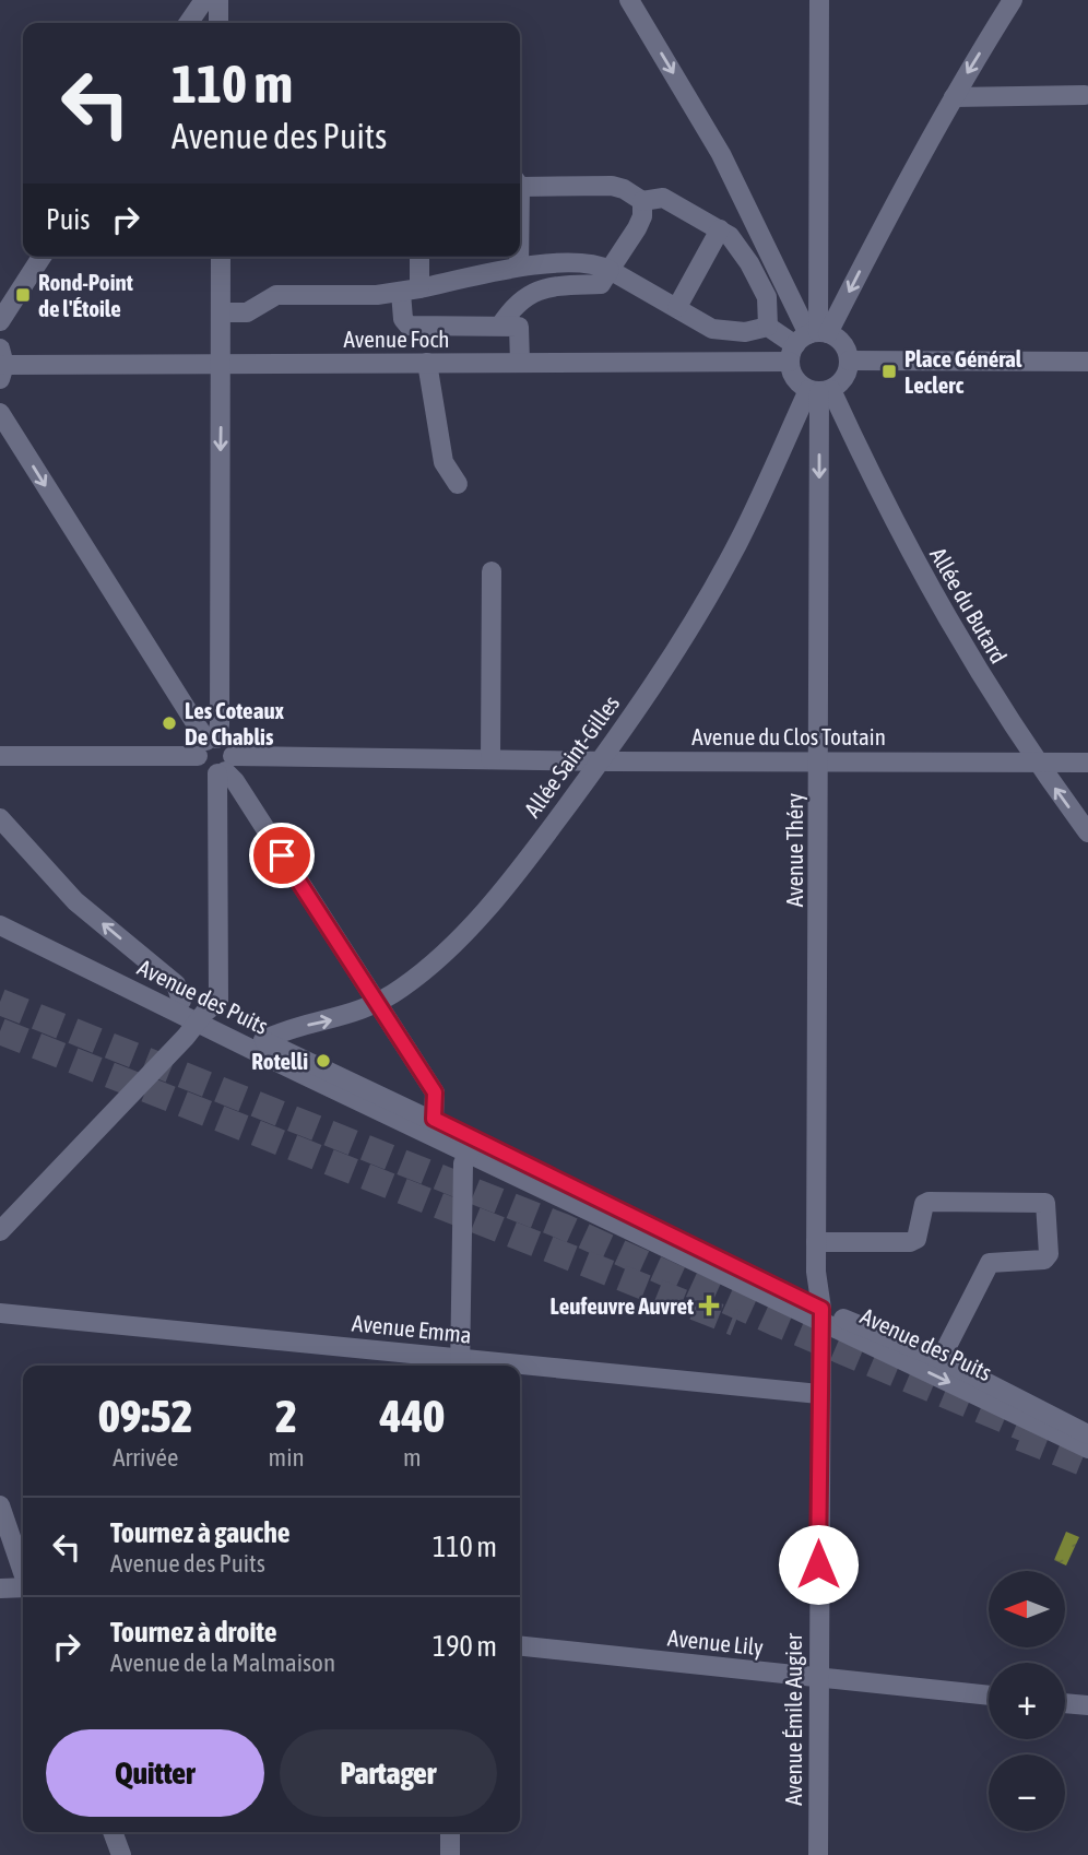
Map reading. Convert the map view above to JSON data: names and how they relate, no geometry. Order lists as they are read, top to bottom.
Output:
{
  "streets": {
    "street": [
      "Avenue Foch",
      "Allée du Butard",
      "Avenue du Clos Toutain",
      "Allée Saint-Gilles",
      "Avenue Théry",
      "Avenue des Puits",
      "Avenue Emma",
      "Avenue Lily",
      "Avenue Émile Augier"
    ]
  },
  "crossings": [
    ["Avenue Foch", "Allée du Butard"],
    ["Avenue Foch", "Allée Saint-Gilles"],
    ["Avenue Foch", "Avenue Théry"],
    ["Allée du Butard", "Avenue du Clos Toutain"],
    ["Allée du Butard", "Allée Saint-Gilles"],
    ["Allée du Butard", "Avenue Théry"],
    ["Avenue du Clos Toutain", "Allée Saint-Gilles"],
    ["Avenue du Clos Toutain", "Avenue Théry"],
    ["Allée Saint-Gilles", "Avenue Théry"],
    ["Allée Saint-Gilles", "Avenue des Puits"],
    ["Avenue Théry", "Avenue des Puits"],
    ["Avenue Théry", "Avenue Émile Augier"],
    ["Avenue des Puits", "Avenue Émile Augier"],
    ["Avenue Emma", "Avenue Émile Augier"],
    ["Avenue Lily", "Avenue Émile Augier"]
  ],
  "one_way": ["Avenue Théry"],
  "places": {
    "transit": ["Rond-Point de l'Étoile", "Place Général Leclerc"],
    "other": ["Les Coteaux De Chablis", "Rotelli"],
    "health": ["Leufeuvre Auvret"]
  },
  "north": "left",
  "page": {
    "turn": ["110 m", "Avenue des Puits"],
    "then": "Puis",
    "eta": [
      "09:52",
      "Arrivée",
      "2",
      "min",
      "440",
      "m"
    ],
    "list": [
      {
        "name": "Tournez à gauche",
        "note": "Avenue des Puits",
        "value": "110 m"
      },
      {
        "name": "Tournez à droite",
        "note": "Avenue de la Malmaison",
        "value": "190 m"
      }
    ],
    "map_buttons": ["+", "−"],
    "buttons": ["Quitter", "Partager"]
  }
}
